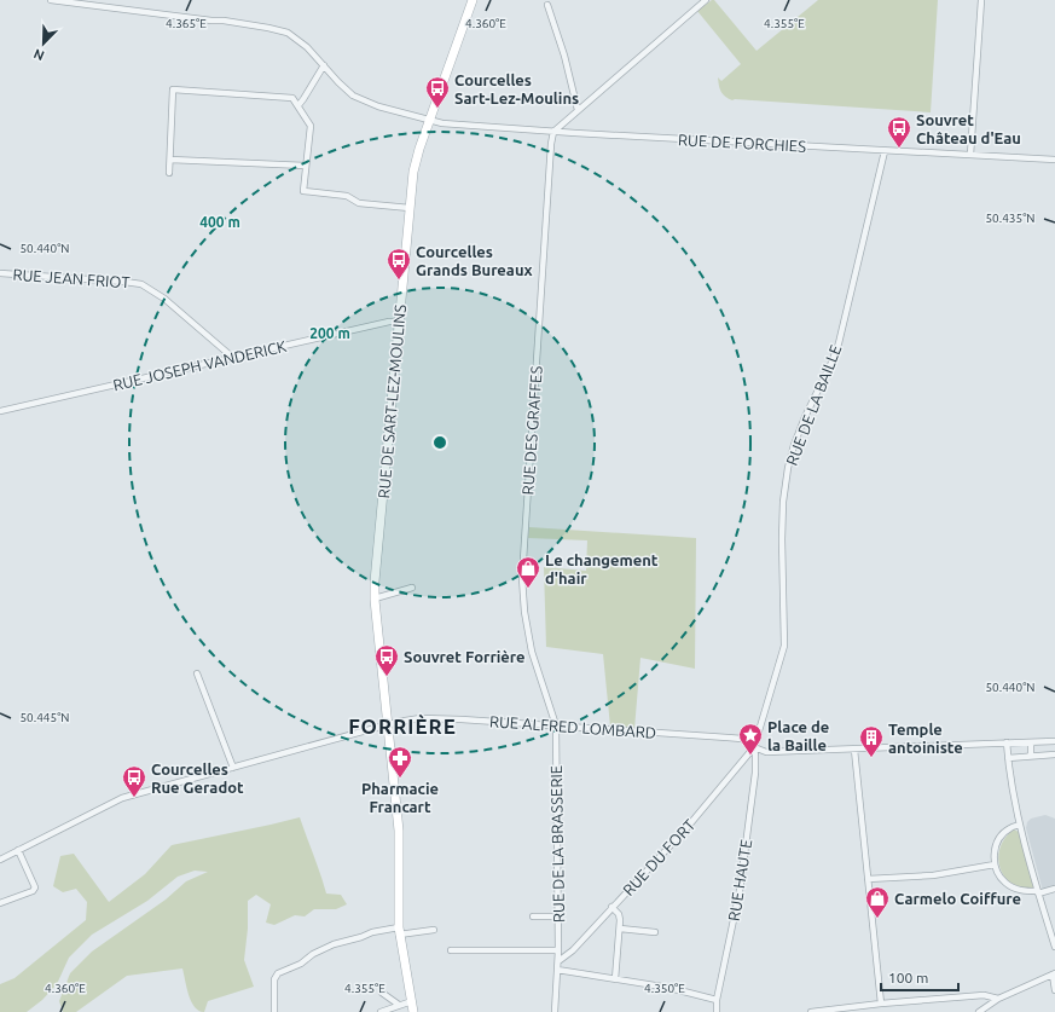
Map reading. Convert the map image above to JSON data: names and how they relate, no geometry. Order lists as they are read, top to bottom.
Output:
{
  "streets": {
    "main road": ["RUE DE SART-LEZ-MOULINS"],
    "street": [
      "RUE DE FORCHIES",
      "RUE JEAN FRIOT",
      "RUE JOSEPH VANDERICK",
      "RUE DE LA BAILLE",
      "RUE DES GRAFFES",
      "RUE ALFRED LOMBARD",
      "RUE DE LA BRASSERIE",
      "RUE DU FORT",
      "RUE HAUTE"
    ]
  },
  "crossings": [
    ["RUE DE FORCHIES", "RUE DE SART-LEZ-MOULINS"],
    ["RUE DE FORCHIES", "RUE DE LA BAILLE"],
    ["RUE DE FORCHIES", "RUE DES GRAFFES"],
    ["RUE JEAN FRIOT", "RUE JOSEPH VANDERICK"],
    ["RUE JOSEPH VANDERICK", "RUE DE SART-LEZ-MOULINS"],
    ["RUE DE SART-LEZ-MOULINS", "RUE ALFRED LOMBARD"],
    ["RUE DE LA BAILLE", "RUE ALFRED LOMBARD"],
    ["RUE DE LA BAILLE", "RUE DU FORT"],
    ["RUE DE LA BAILLE", "RUE HAUTE"],
    ["RUE DES GRAFFES", "RUE ALFRED LOMBARD"],
    ["RUE DES GRAFFES", "RUE DE LA BRASSERIE"],
    ["RUE ALFRED LOMBARD", "RUE DE LA BRASSERIE"],
    ["RUE ALFRED LOMBARD", "RUE DU FORT"],
    ["RUE ALFRED LOMBARD", "RUE HAUTE"],
    ["RUE DE LA BRASSERIE", "RUE DU FORT"],
    ["RUE DU FORT", "RUE HAUTE"]
  ],
  "districts": ["FORRIÈRE"],
  "places": {
    "bus stop": [
      "Courcelles Sart-Lez-Moulins",
      "Souvret Château d'Eau",
      "Courcelles Grands Bureaux",
      "Souvret Forrière",
      "Courcelles Rue Geradot"
    ],
    "shop": ["Le changement d'hair", "Carmelo Coiffure"],
    "place": ["Place de la Baille"],
    "building": ["Temple antoiniste"],
    "pharmacy": ["Pharmacie Francart"]
  },
  "scale_bar": "100 m",
  "north": "bottom left",
  "coordinates": [
    "4.365°E",
    "4.360°E",
    "4.355°E",
    "50.435°N",
    "50.440°N",
    "50.445°N",
    "4.350°E"
  ],
  "rings": ["400 m", "200 m"]
}
